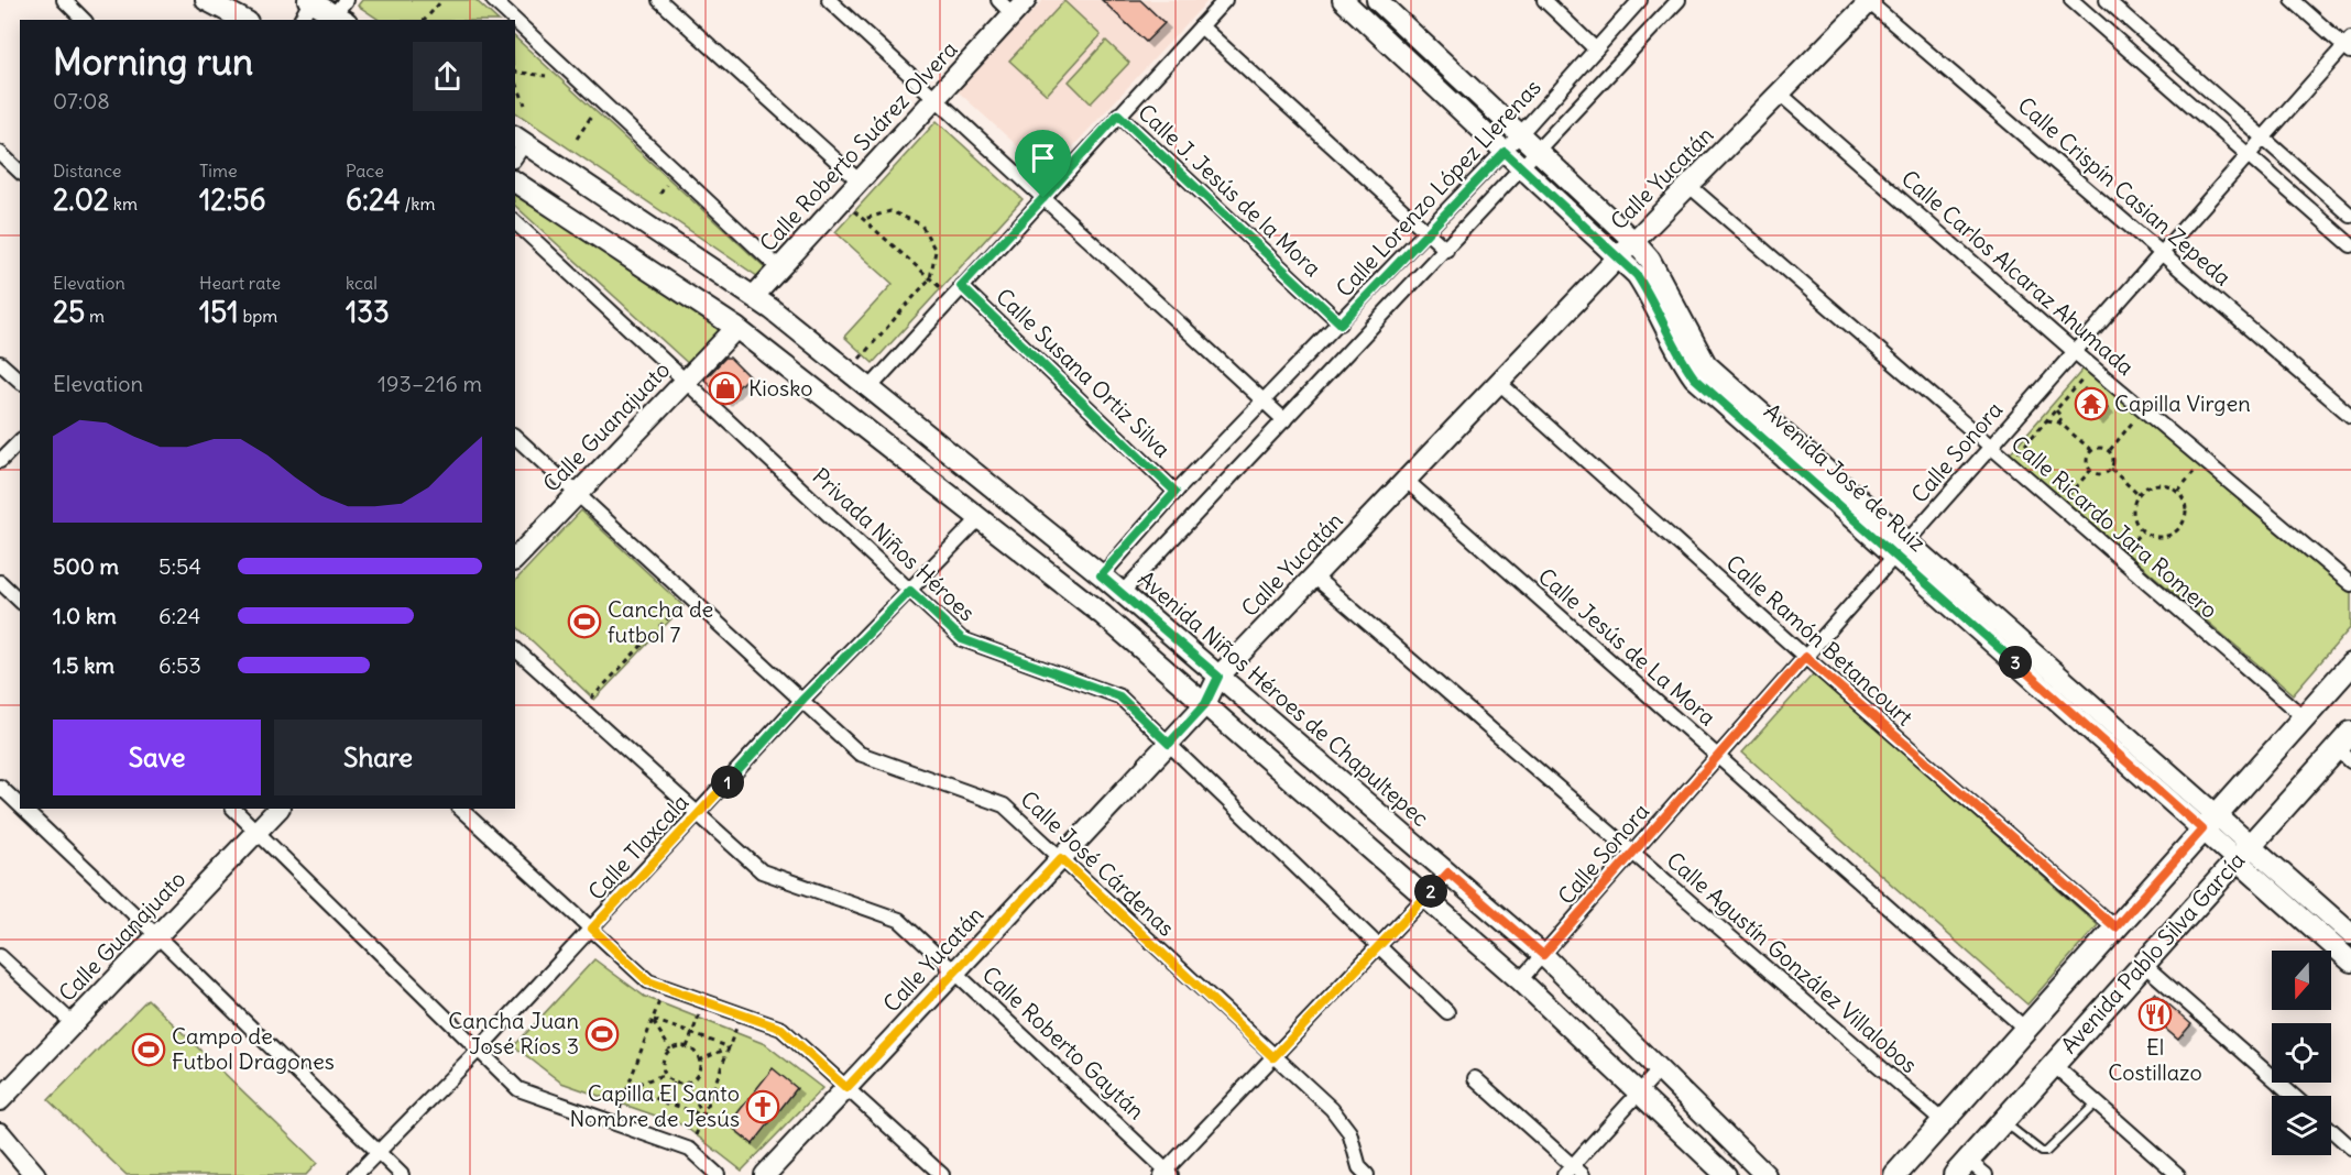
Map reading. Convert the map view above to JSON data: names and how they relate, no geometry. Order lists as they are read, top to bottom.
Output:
{
  "streets": {
    "main road": ["Avenida Pablo Silva García"],
    "street": [
      "Calle Roberto Suárez Olvera",
      "Calle Yucatán",
      "Calle Lorenzo López Llerenas",
      "Calle J. Jesús de la Mora",
      "Calle Crispín Casian Zepeda",
      "Calle Carlos Alcaraz Ahumada",
      "Calle Susana Ortiz Silva",
      "Calle Guanajuato",
      "Calle Sonora",
      "Avenida José de Ruiz",
      "Calle Ricardo Jara Romero",
      "Privada Niños Héroes",
      "Calle Ramón Betancourt",
      "Calle Jesús de La Mora",
      "Avenida Niños Héroes de Chapultepec",
      "Calle Tlaxcala",
      "Calle José Cárdenas",
      "Calle Agustín González Villalobos",
      "Calle Roberto Gaytán"
    ]
  },
  "crossings": [
    ["Calle Roberto Suárez Olvera", "Avenida Niños Héroes de Chapultepec"],
    ["Calle Yucatán", "Calle Crispín Casian Zepeda"],
    ["Calle Yucatán", "Calle Carlos Alcaraz Ahumada"],
    ["Calle Yucatán", "Avenida José de Ruiz"],
    ["Calle Yucatán", "Calle Ricardo Jara Romero"],
    ["Calle Yucatán", "Privada Niños Héroes"],
    ["Calle Yucatán", "Calle Ramón Betancourt"],
    ["Calle Yucatán", "Calle Jesús de La Mora"],
    ["Calle Yucatán", "Avenida Niños Héroes de Chapultepec"],
    ["Calle Yucatán", "Calle José Cárdenas"],
    ["Calle Yucatán", "Calle Agustín González Villalobos"],
    ["Calle Yucatán", "Calle Roberto Gaytán"],
    ["Calle Lorenzo López Llerenas", "Calle J. Jesús de la Mora"],
    ["Calle Lorenzo López Llerenas", "Calle Susana Ortiz Silva"],
    ["Calle Lorenzo López Llerenas", "Avenida José de Ruiz"],
    ["Calle Lorenzo López Llerenas", "Avenida Niños Héroes de Chapultepec"],
    ["Calle Crispín Casian Zepeda", "Calle Sonora"],
    ["Calle Carlos Alcaraz Ahumada", "Calle Sonora"],
    ["Calle Guanajuato", "Privada Niños Héroes"],
    ["Calle Guanajuato", "Calle José Cárdenas"],
    ["Calle Sonora", "Avenida José de Ruiz"],
    ["Calle Sonora", "Calle Ricardo Jara Romero"],
    ["Calle Sonora", "Calle Ramón Betancourt"],
    ["Calle Sonora", "Calle Jesús de La Mora"],
    ["Calle Sonora", "Avenida Niños Héroes de Chapultepec"],
    ["Calle Sonora", "Calle Agustín González Villalobos"],
    ["Avenida José de Ruiz", "Avenida Pablo Silva García"],
    ["Calle Ricardo Jara Romero", "Avenida Pablo Silva García"],
    ["Privada Niños Héroes", "Calle Tlaxcala"],
    ["Calle Ramón Betancourt", "Avenida Pablo Silva García"],
    ["Calle Jesús de La Mora", "Avenida Pablo Silva García"],
    ["Calle Tlaxcala", "Calle José Cárdenas"],
    ["Calle Tlaxcala", "Calle Roberto Gaytán"],
    ["Avenida Pablo Silva García", "Calle Agustín González Villalobos"]
  ],
  "places": {
    "shop": ["Kiosko"],
    "temple": ["Capilla Virgen"],
    "sports": ["Cancha de futbol 7", "Cancha Juan José Ríos 3", "Campo de Futbol Dragones"],
    "restaurant": ["El Costillazo"],
    "church": ["Capilla El Santo Nombre de Jesús"]
  },
  "north": "bottom",
  "page": {
    "heading": ["Morning run", "07:08"],
    "stats": [
      ["Distance", "2.02 km"],
      ["Time", "12:56"],
      ["Pace", "6:24 /km"],
      ["Elevation", "25 m"],
      ["Heart rate", "151 bpm"],
      ["kcal", "133"]
    ],
    "chart": ["Elevation", "193–216 m"],
    "list": [
      {
        "name": "500 m",
        "note": "5:54"
      },
      {
        "name": "1.0 km",
        "note": "6:24"
      },
      {
        "name": "1.5 km",
        "note": "6:53"
      }
    ],
    "pins": ["3", "1", "2"],
    "buttons": ["Save", "Share"]
  }
}
